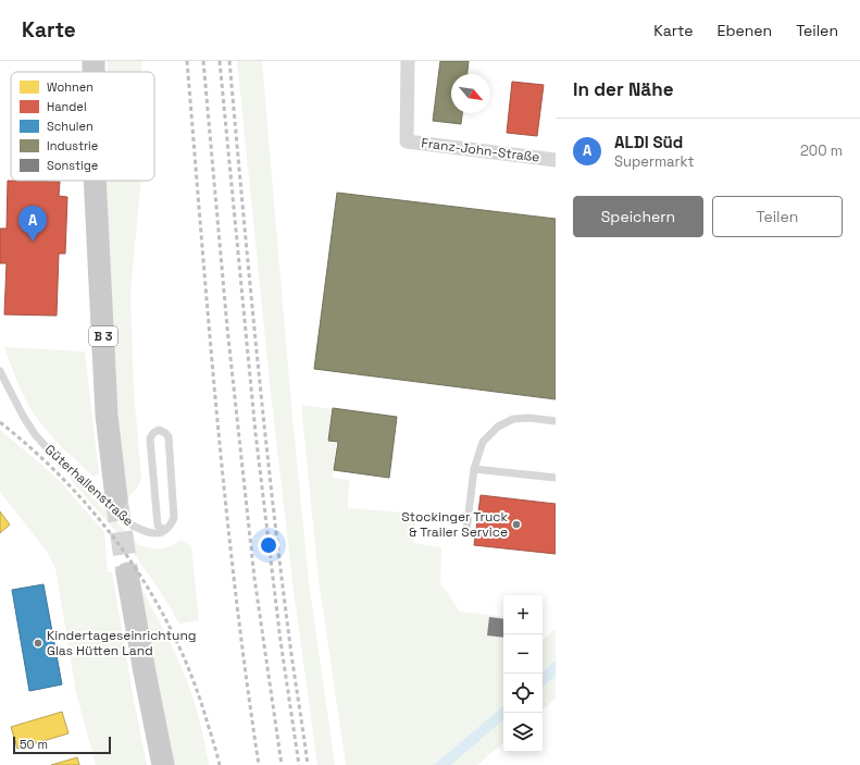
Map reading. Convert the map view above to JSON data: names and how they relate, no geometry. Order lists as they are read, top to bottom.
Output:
{
  "streets": {
    "main road": ["B 3"],
    "street": ["Franz-John-Straße"],
    "lane": ["Güterhallenstraße"]
  },
  "places": ["Stockinger Truck & Trailer Service", "Kindertageseinrichtung Glas Hütten Land"],
  "legend": [
    "Wohnen",
    "Handel",
    "Schulen",
    "Industrie",
    "Sonstige"
  ],
  "scale_bar": "50 m",
  "north": "bottom right",
  "page": {
    "header": "Karte",
    "nav": ["Karte", "Ebenen", "Teilen"],
    "heading": "In der Nähe",
    "list": [
      {
        "mark": "A",
        "name": "ALDI Süd",
        "note": "Supermarkt",
        "value": "200 m"
      }
    ],
    "buttons": ["Speichern", "Teilen"],
    "pins": "A",
    "map_buttons": ["+", "−"],
    "scale": "50 m"
  }
}
